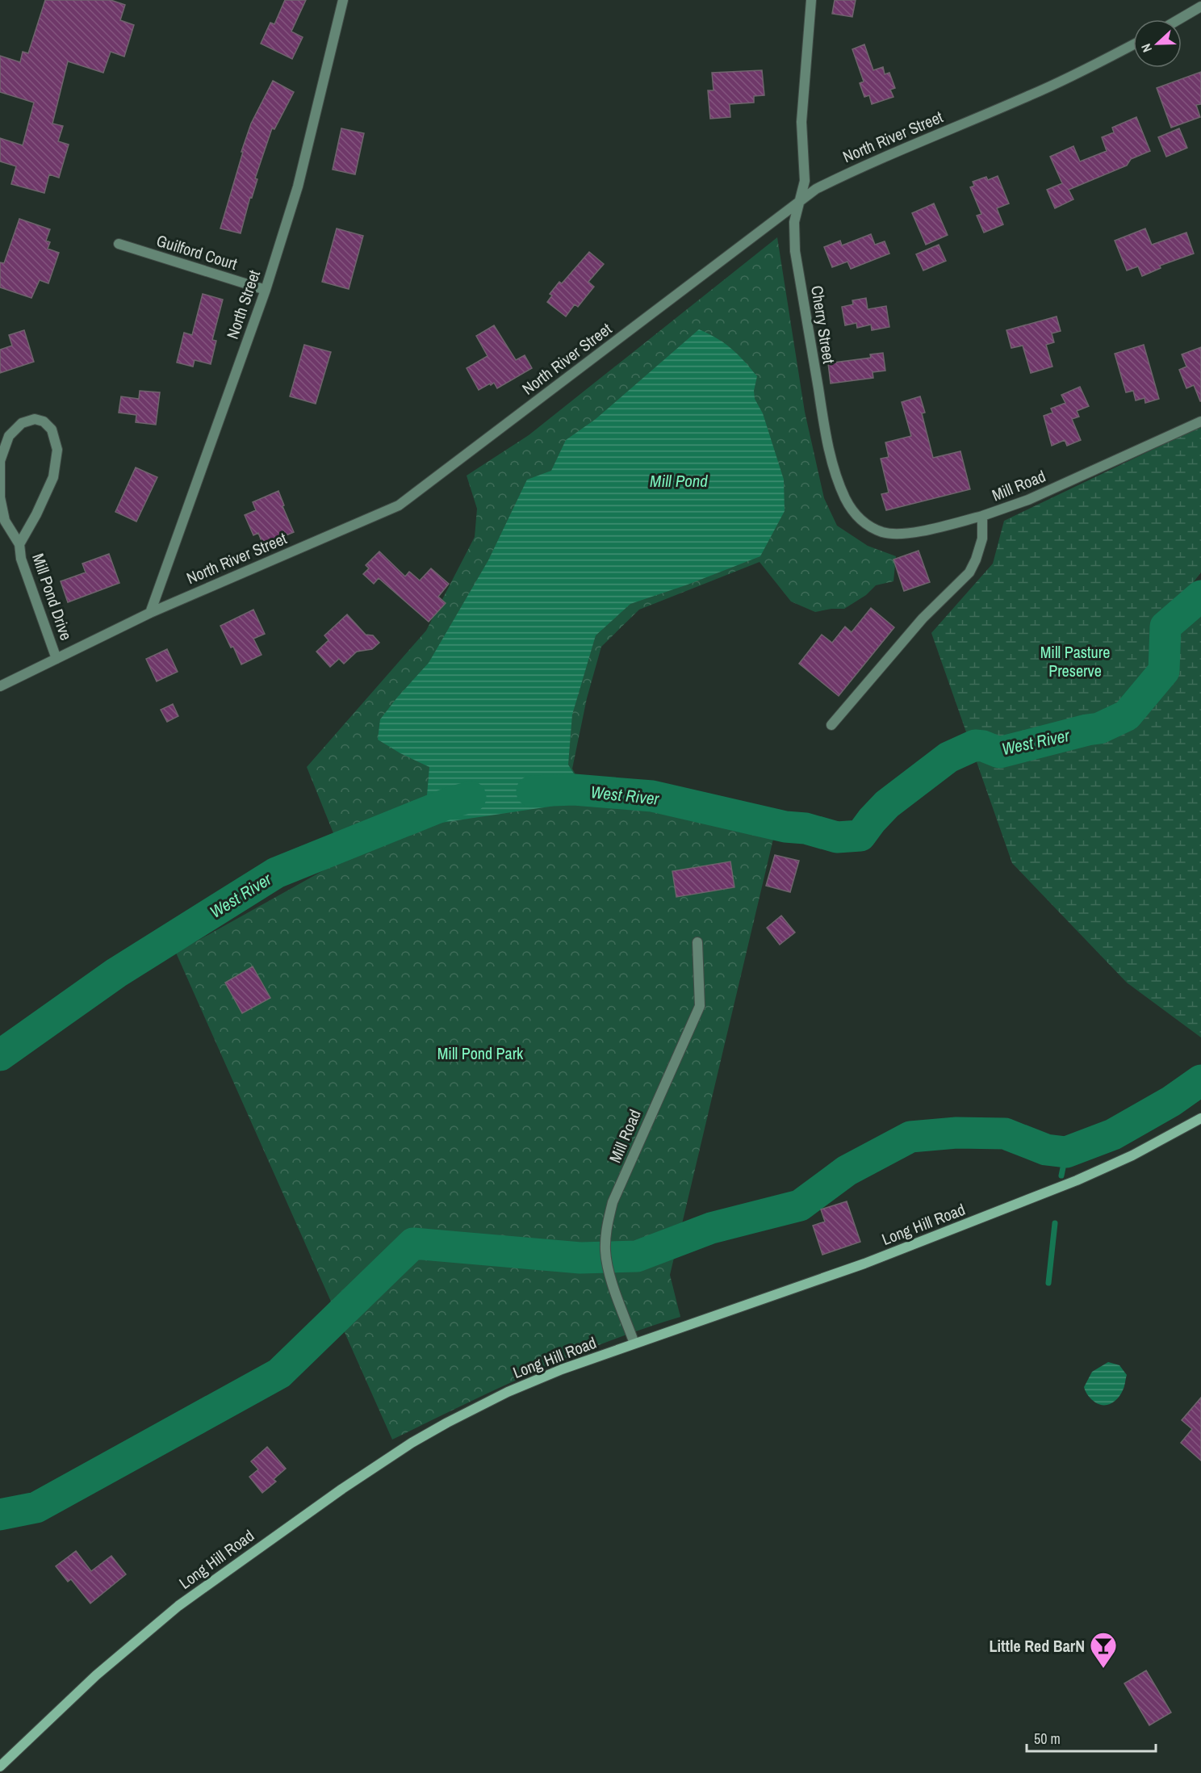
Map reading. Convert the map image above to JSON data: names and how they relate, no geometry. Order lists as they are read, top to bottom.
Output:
{
  "streets": {
    "street": [
      "North River Street",
      "Guilford Court",
      "North Street",
      "Cherry Street",
      "Mill Road",
      "Mill Pond Drive",
      "Long Hill Road"
    ]
  },
  "crossings": [
    ["North River Street", "North Street"],
    ["North River Street", "Cherry Street"],
    ["North River Street", "Mill Pond Drive"],
    ["Guilford Court", "North Street"],
    ["Cherry Street", "Mill Road"],
    ["Mill Road", "Long Hill Road"]
  ],
  "water": ["Mill Pond", "West River"],
  "parks": ["Mill Pasture Preserve", "Mill Pond Park"],
  "places": {
    "bar": ["Little Red BarN"]
  },
  "scale_bar": "50 m",
  "north": "left"
}
